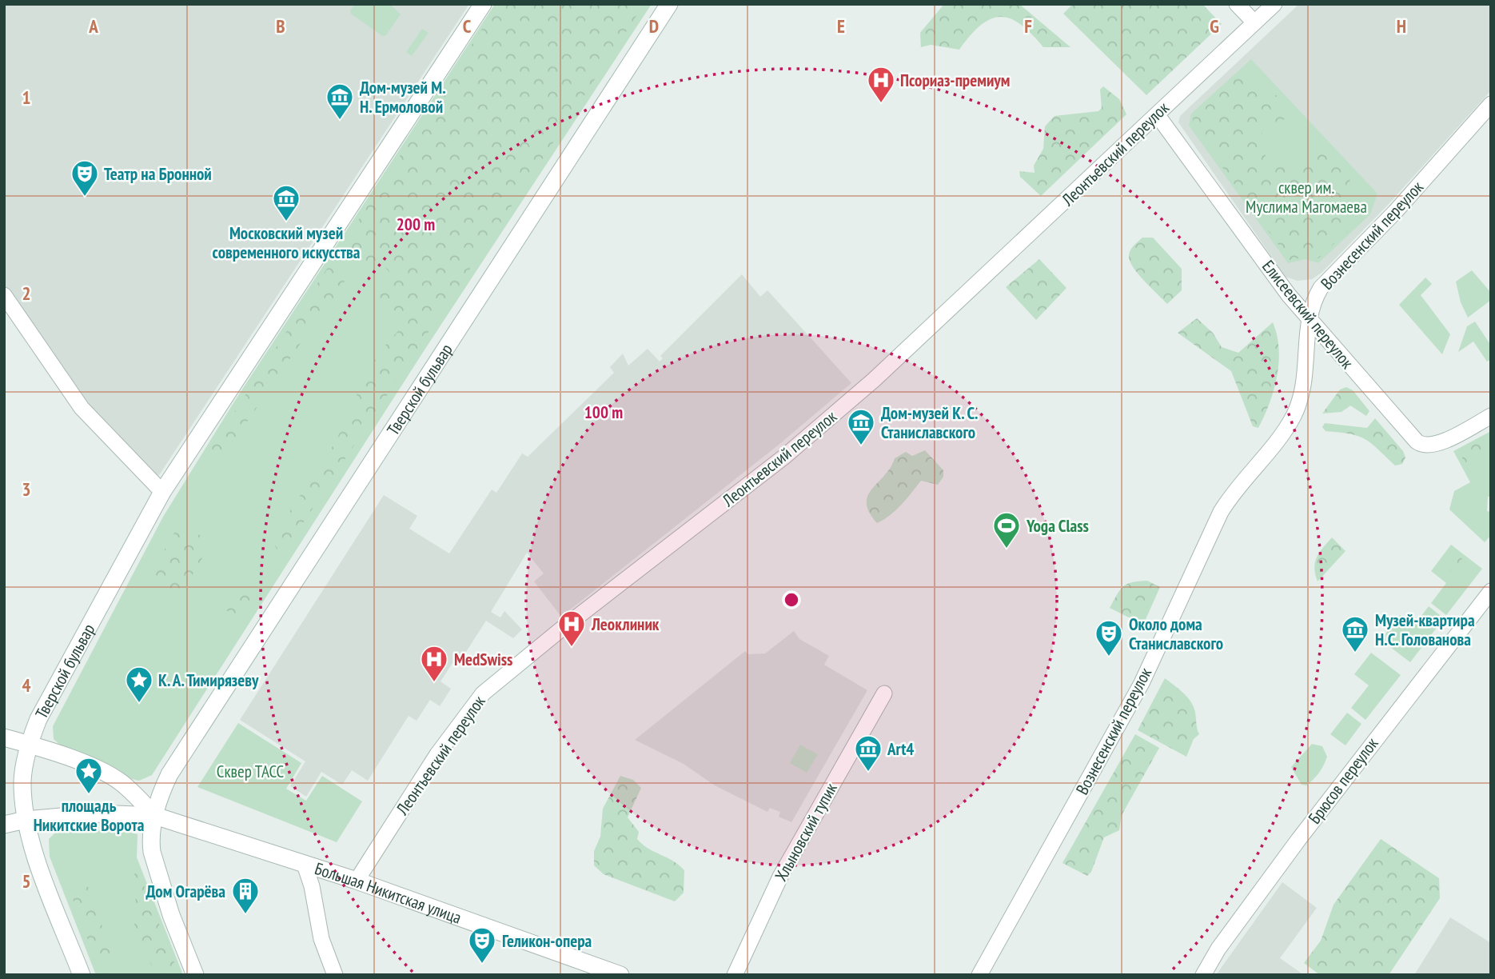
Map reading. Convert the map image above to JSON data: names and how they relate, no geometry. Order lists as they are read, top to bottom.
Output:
{
  "streets": {
    "main road": ["Тверской бульвар", "Большая Никитская улица"],
    "street": [
      "Леонтьевский переулок",
      "Вознесенский переулок",
      "Елисеевский переулок",
      "Брюсов переулок",
      "Хлыновский тупик"
    ]
  },
  "crossings": [
    ["Леонтьевский переулок", "Елисеевский переулок"],
    ["Леонтьевский переулок", "Большая Никитская улица"],
    ["Вознесенский переулок", "Елисеевский переулок"],
    ["Тверской бульвар", "Большая Никитская улица"]
  ],
  "parks": ["сквер им. Муслима Магомаева", "Сквер ТАСС"],
  "places": {
    "hospital": ["Псориаз-премиум", "Леоклиник", "MedSwiss"],
    "museum": [
      "Дом-музей М. Н. Ермоловой",
      "Московский музей современного искусства",
      "Дом-музей К. С. Станиславского",
      "Музей-квартира Н.С. Голованова",
      "Art4"
    ],
    "theatre": ["Театр на Бронной", "Около дома Станиславского", "Геликон-опера"],
    "sports": ["Yoga Class"],
    "place": ["К. А. Тимирязеву", "площадь Никитские Ворота"],
    "building": ["Дом Огарёва"]
  },
  "grid": {
    "columns": [
      "A",
      "B",
      "C",
      "D",
      "E",
      "F",
      "G",
      "H"
    ],
    "rows": [
      "1",
      "2",
      "3",
      "4",
      "5"
    ]
  },
  "rings": ["200 m", "100 m"]
}
